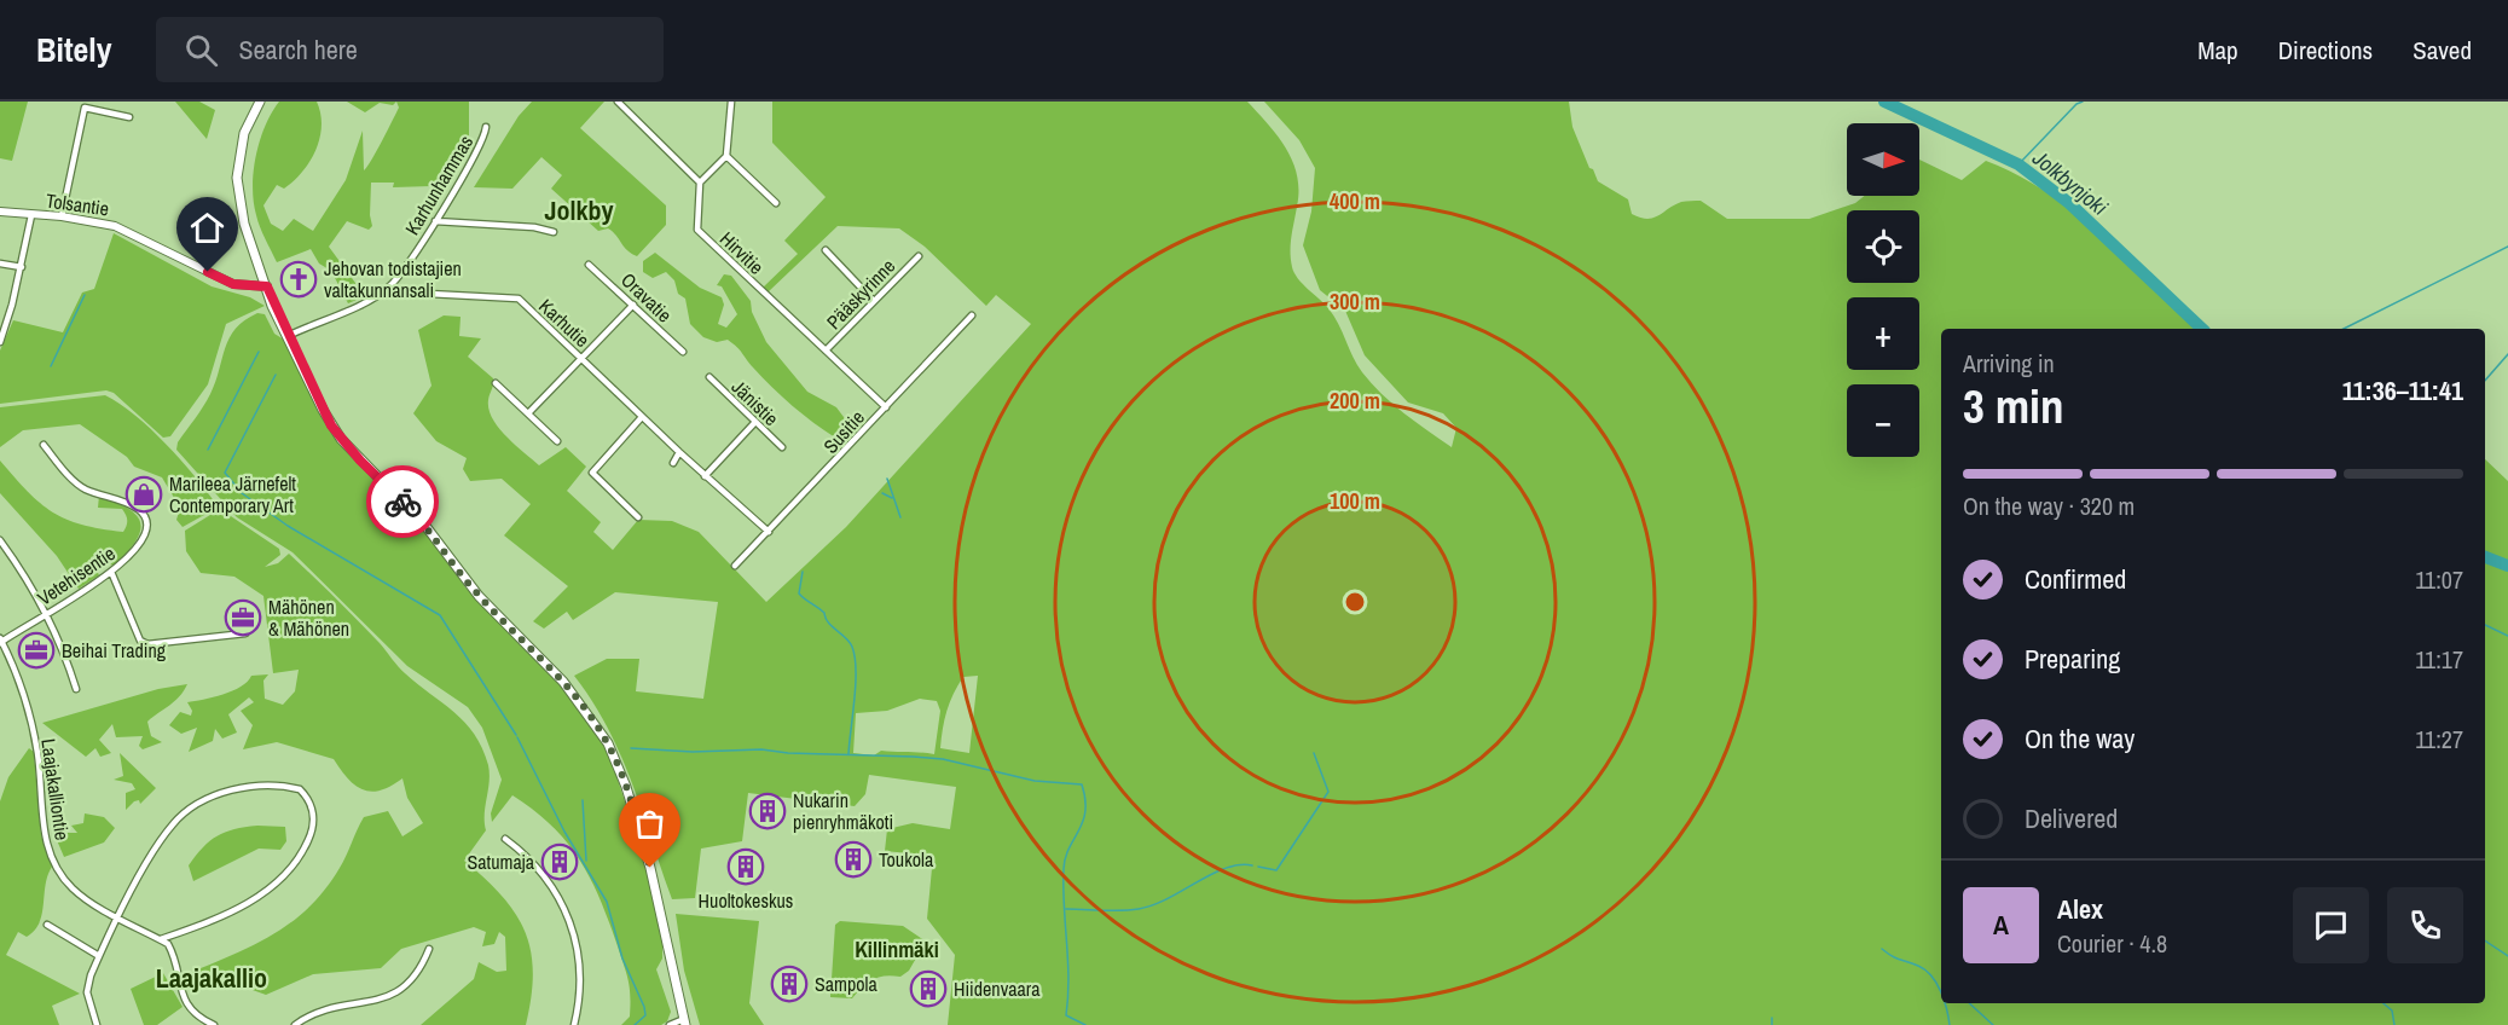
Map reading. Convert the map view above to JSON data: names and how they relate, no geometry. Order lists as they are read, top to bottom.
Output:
{
  "streets": {
    "street": [
      "Karhunhammas",
      "Tolsantie",
      "Hirvitie",
      "Pääskyrinne",
      "Oravatie",
      "Karhutie",
      "Jänistie",
      "Susitie",
      "Vetehisentie",
      "Laajakalliontie"
    ]
  },
  "crossings": [
    ["Karhunhammas", "Karhutie"],
    ["Hirvitie", "Pääskyrinne"],
    ["Hirvitie", "Susitie"],
    ["Karhutie", "Susitie"],
    ["Vetehisentie", "Laajakalliontie"]
  ],
  "districts": ["Jolkby", "Killinmäki", "Laajakallio"],
  "water": ["Jolkbynjoki"],
  "places": {
    "church": ["Jehovan todistajien valtakunnansali"],
    "shop": ["Marileea Järnefelt Contemporary Art"],
    "office": ["Mähönen & Mähönen", "Beihai Trading"],
    "building": [
      "Nukarin pienryhmäkoti",
      "Toukola",
      "Satumaja",
      "Huoltokeskus",
      "Sampola",
      "Hiidenvaara"
    ]
  },
  "north": "right",
  "page": {
    "header": "Bitely",
    "search": "Search here",
    "nav": ["Map", "Directions", "Saved"],
    "map_buttons": ["+", "−"],
    "heading": ["3 min", "Arriving in", "11:36–11:41"],
    "panel": ["Alex", "Courier · 4.8"],
    "bar": "On the way · 320 m",
    "list": [
      ["Confirmed", "11:07"],
      ["Preparing", "11:17"],
      ["On the way", "11:27"],
      "Delivered"
    ],
    "round": "A"
  },
  "rings": [
    "400 m",
    "300 m",
    "200 m",
    "100 m"
  ]
}
